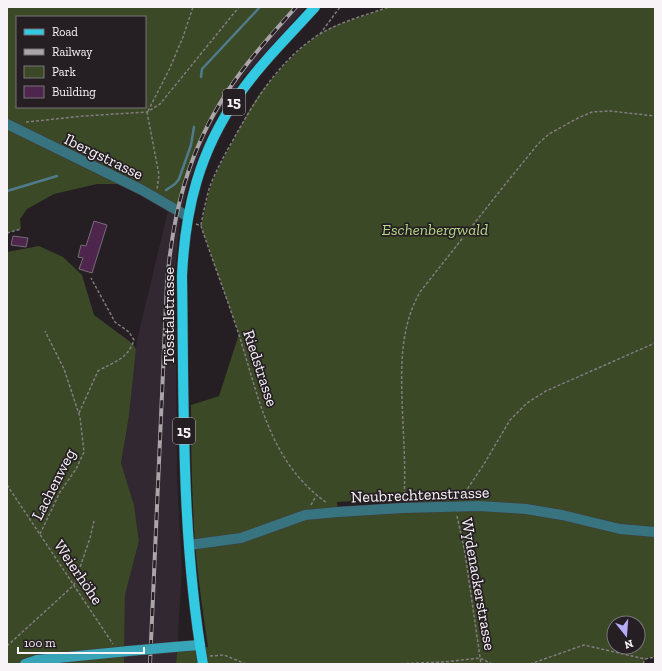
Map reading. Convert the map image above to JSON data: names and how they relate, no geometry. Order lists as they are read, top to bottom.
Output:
{
  "streets": {
    "main road": ["15", "Tösstalstrasse"],
    "street": ["Ibergstrasse", "Neubrechtenstrasse"],
    "path": [
      "Riedstrasse",
      "Lachenweg",
      "Weierhöhe",
      "Wydenackerstrasse"
    ]
  },
  "crossings": [
    ["Ibergstrasse", "Tösstalstrasse"],
    ["Tösstalstrasse", "Neubrechtenstrasse"],
    ["Riedstrasse", "Neubrechtenstrasse"],
    ["Lachenweg", "Weierhöhe"],
    ["Neubrechtenstrasse", "Wydenackerstrasse"]
  ],
  "parks": ["Eschenbergwald"],
  "legend": [
    "Road",
    "Railway",
    "Park",
    "Building"
  ],
  "scale_bar": "100 m",
  "north": "bottom"
}
